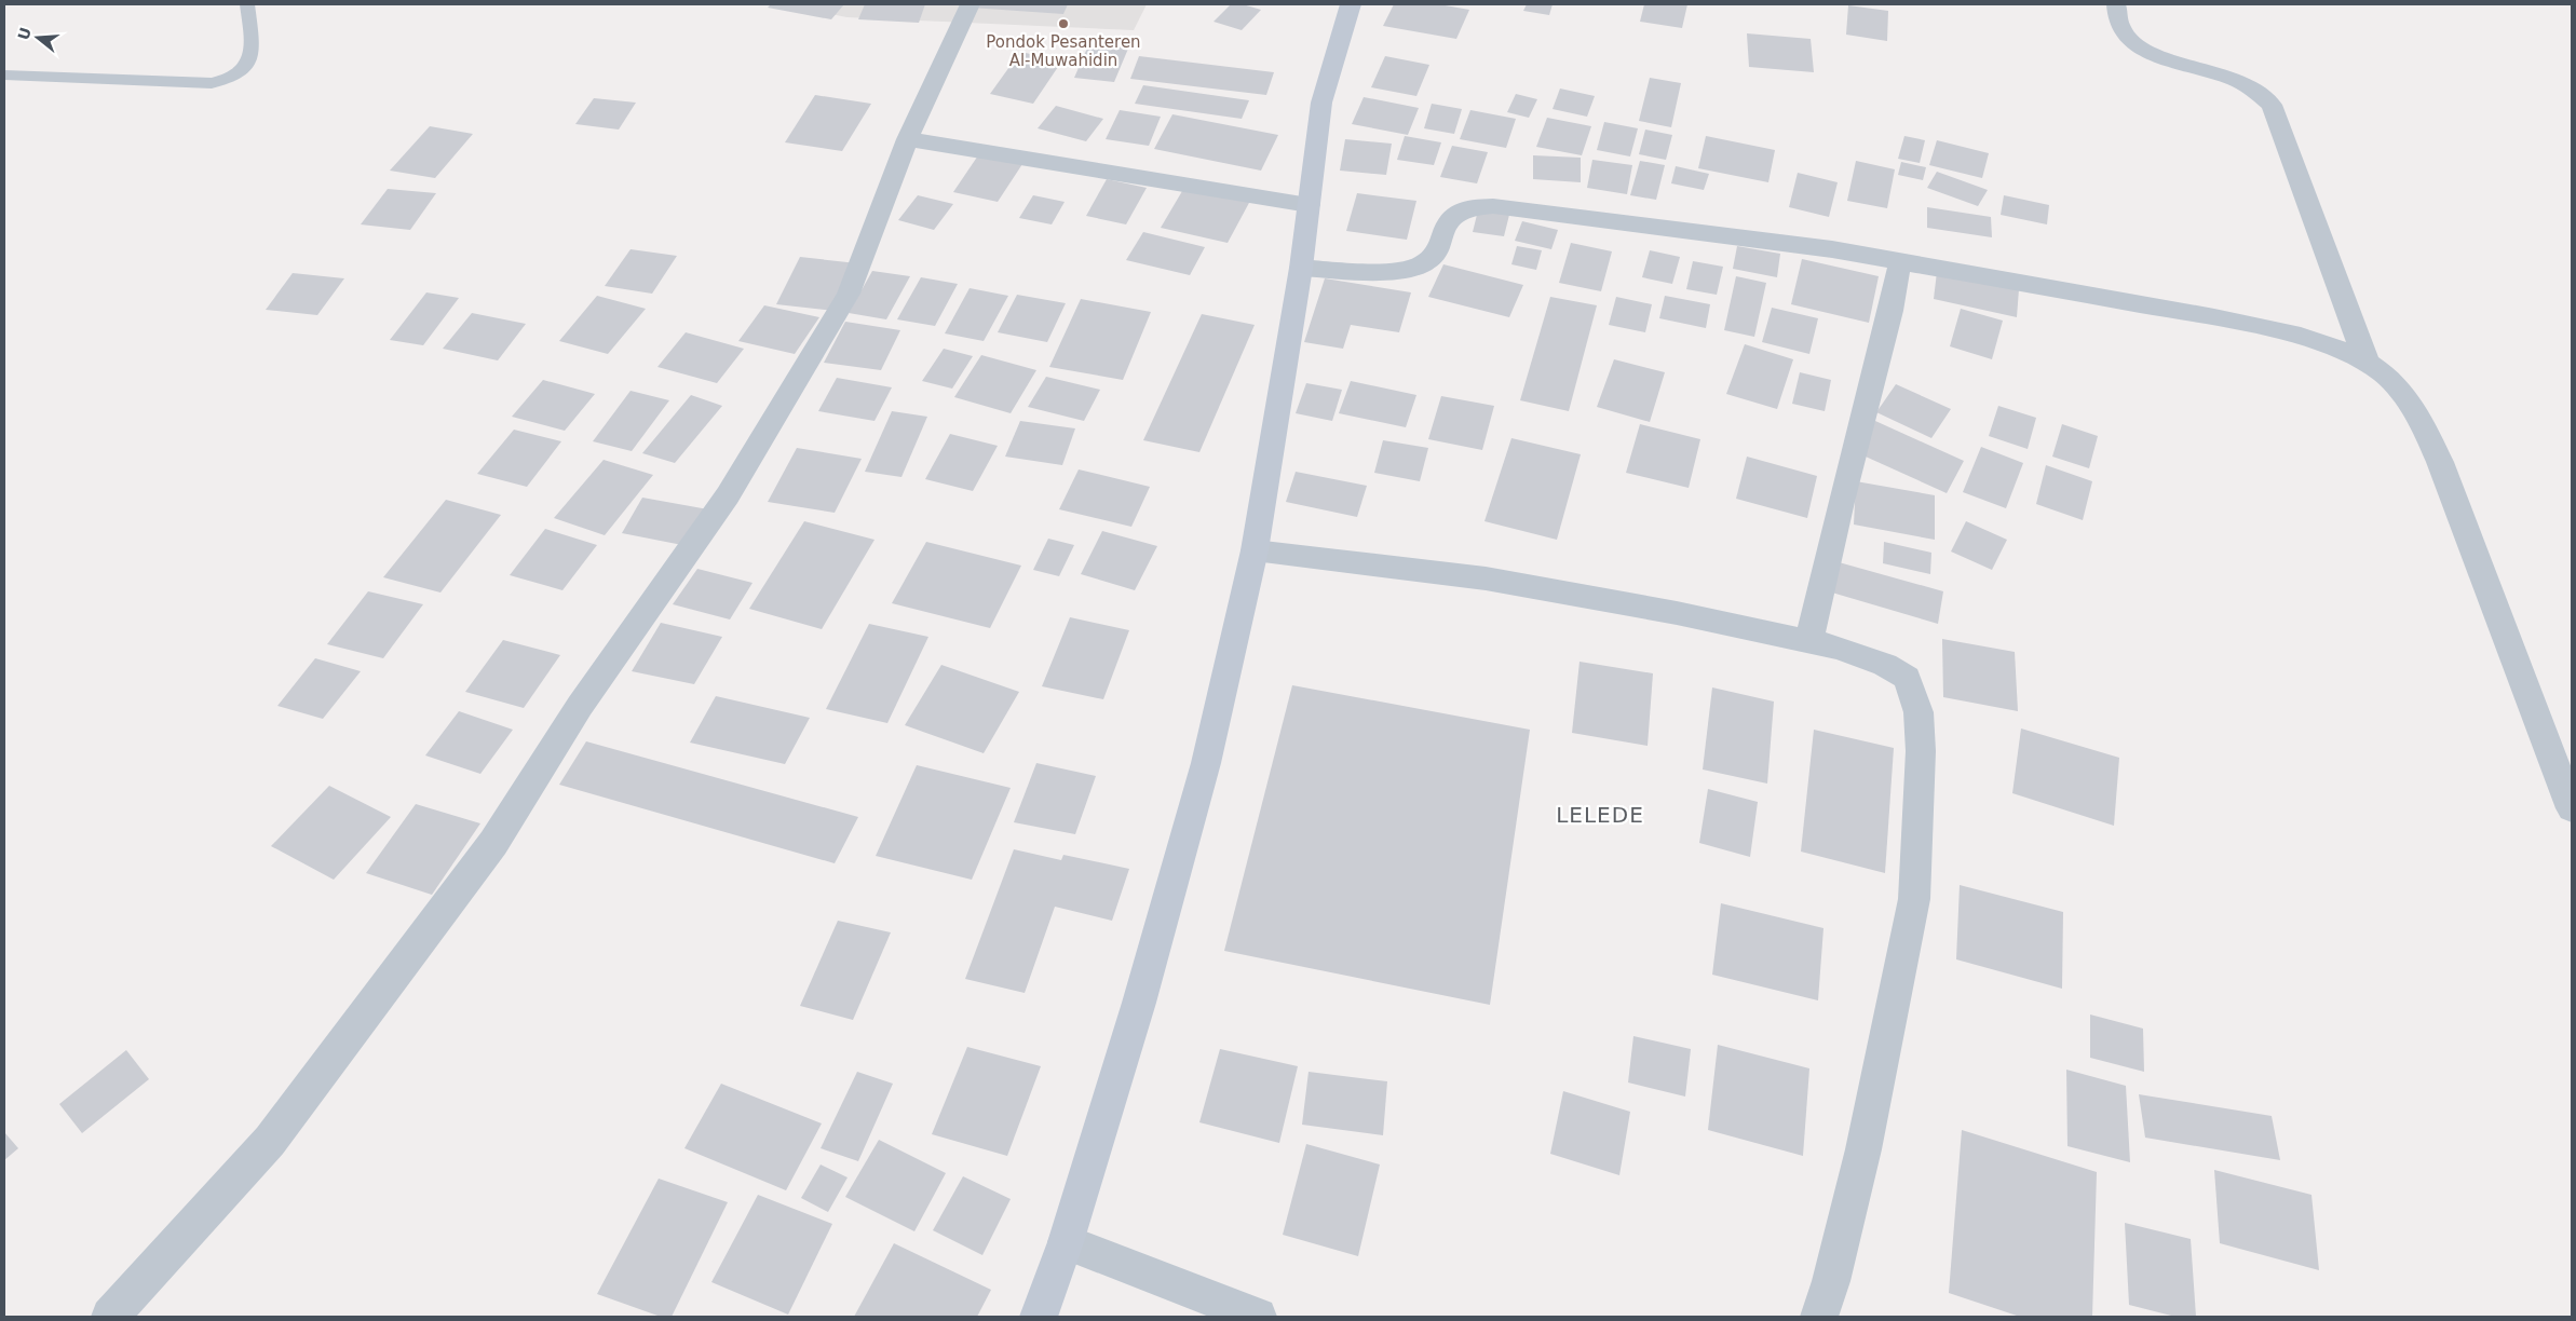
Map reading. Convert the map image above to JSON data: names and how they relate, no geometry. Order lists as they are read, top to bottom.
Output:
{
  "districts": ["LELEDE"],
  "places": ["Pondok Pesanteren Al-Muwahidin"],
  "north": "left"
}
